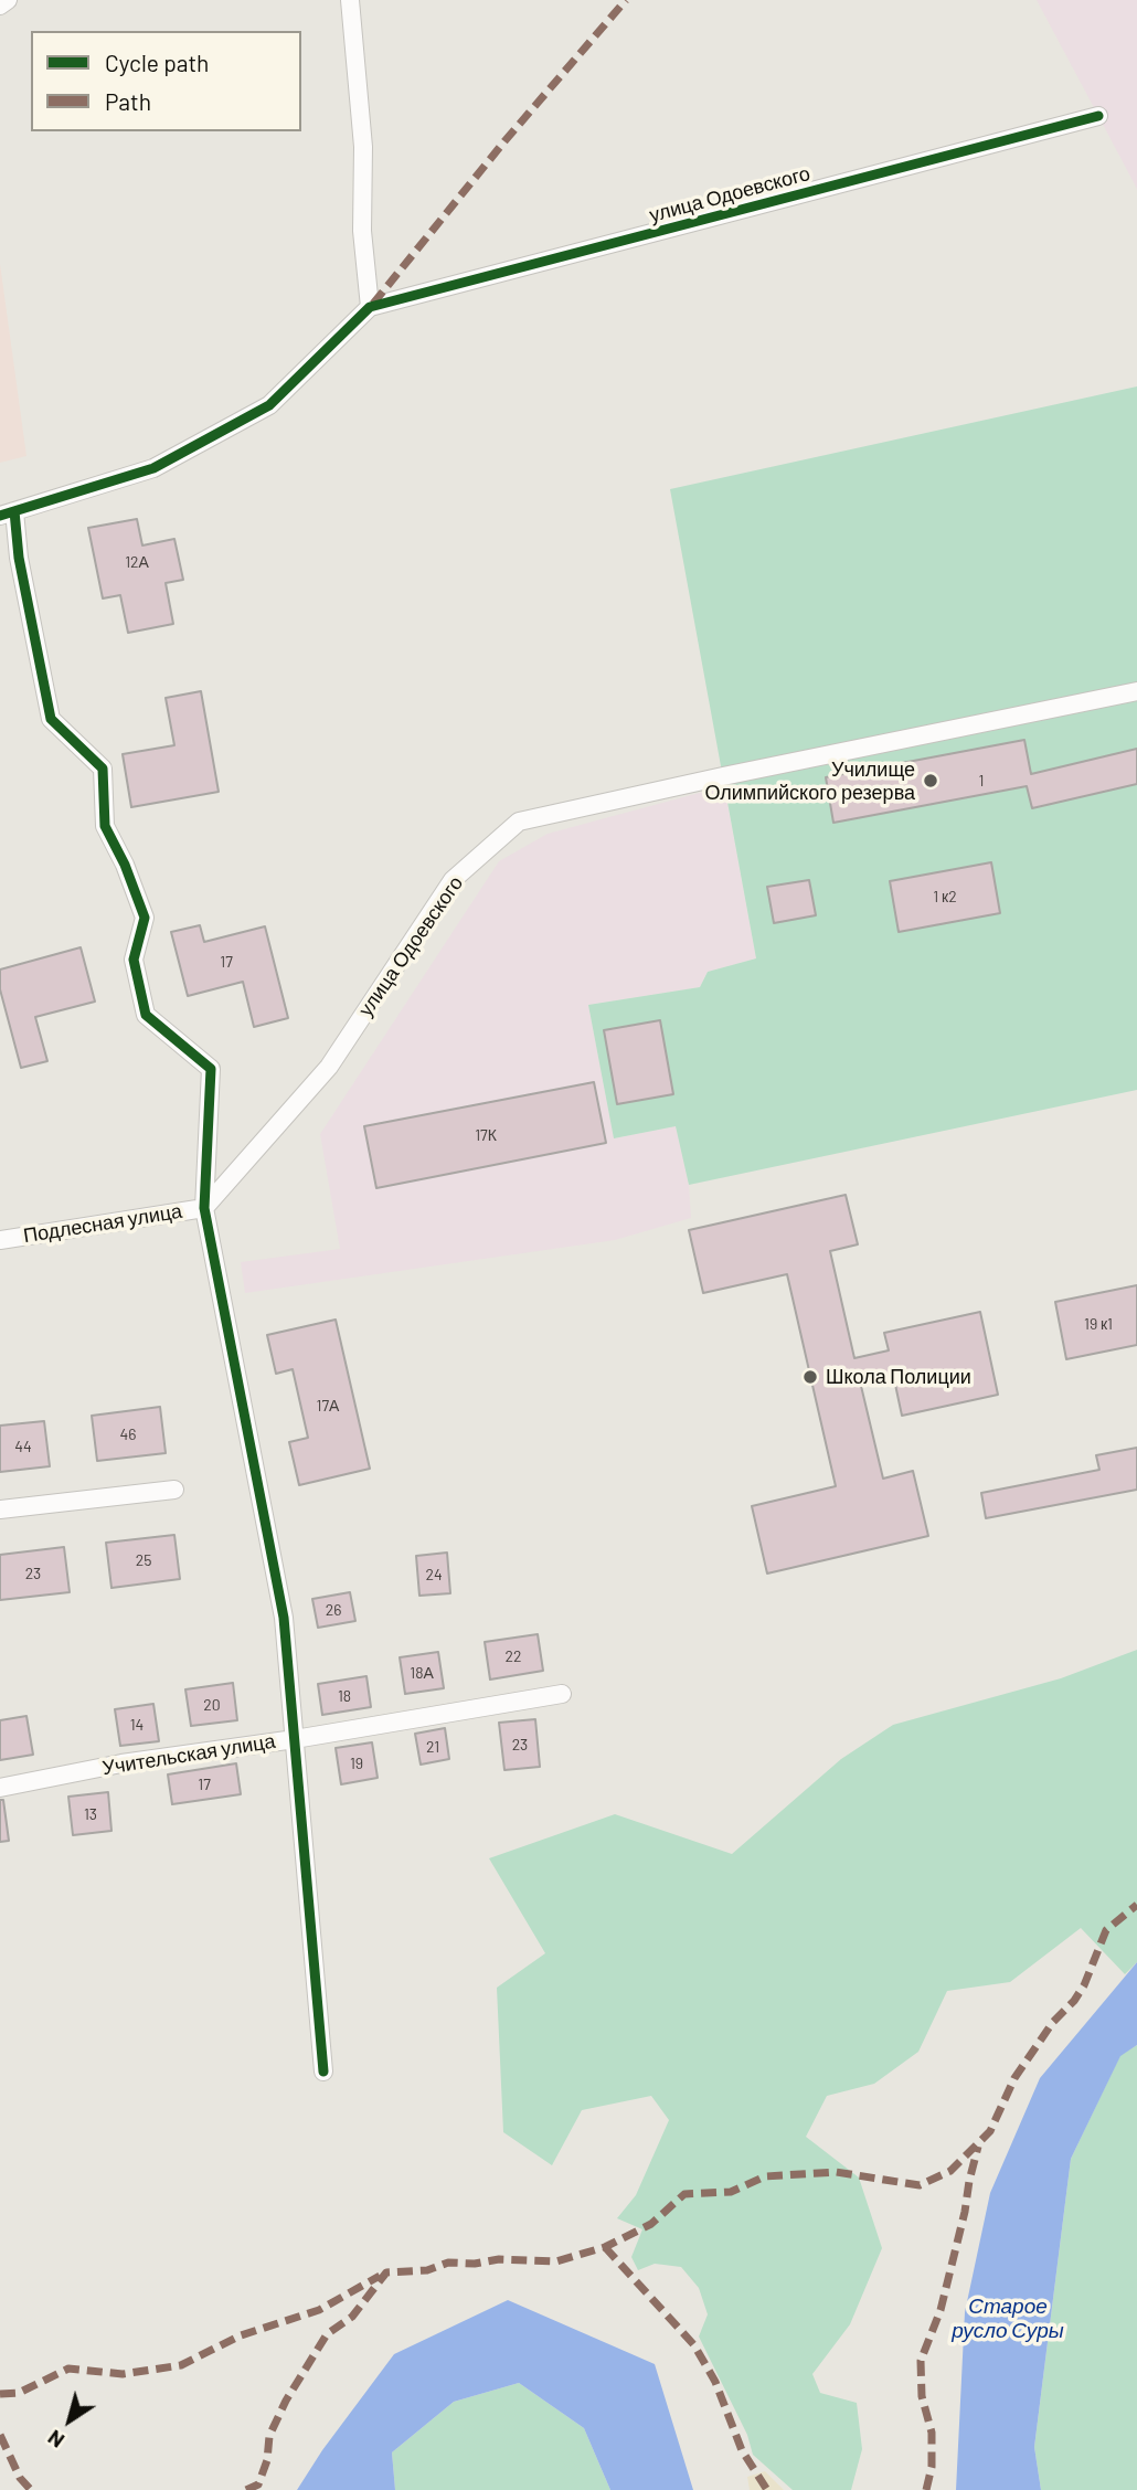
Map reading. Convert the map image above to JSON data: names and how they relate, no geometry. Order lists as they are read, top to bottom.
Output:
{
  "streets": {
    "street": ["улица Одоевского", "Подлесная улица", "Учительская улица"]
  },
  "crossings": [
    ["улица Одоевского", "Подлесная улица"]
  ],
  "water": ["Старое русло Суры"],
  "places": ["Училище Олимпийского резерва", "Школа Полиции"],
  "house_numbers": [
    "12А",
    "1",
    "1 к2",
    "17",
    "17К",
    "19 к1",
    "17А",
    "46",
    "44",
    "25",
    "23",
    "24",
    "26",
    "22",
    "18А",
    "18",
    "20",
    "14",
    "23",
    "21",
    "19",
    "17",
    "13"
  ],
  "legend": ["Cycle path", "Path"],
  "north": "bottom left"
}
